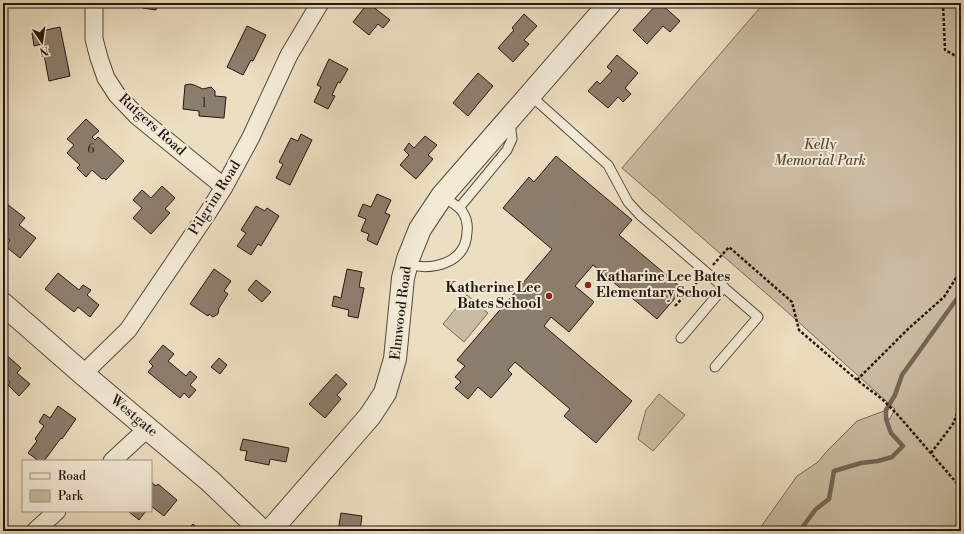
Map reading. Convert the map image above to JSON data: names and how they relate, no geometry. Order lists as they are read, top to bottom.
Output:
{
  "streets": {
    "street": [
      "Rutgers Road",
      "Pilgrim Road",
      "Elmwood Road",
      "Westgate"
    ]
  },
  "crossings": [
    ["Rutgers Road", "Pilgrim Road"],
    ["Pilgrim Road", "Westgate"]
  ],
  "parks": ["Kelly Memorial Park"],
  "places": ["Katharine Lee Bates Elementary School", "Katherine Lee Bates School"],
  "house_numbers": ["1", "6"],
  "legend": ["Road", "Park"],
  "north": "bottom"
}
